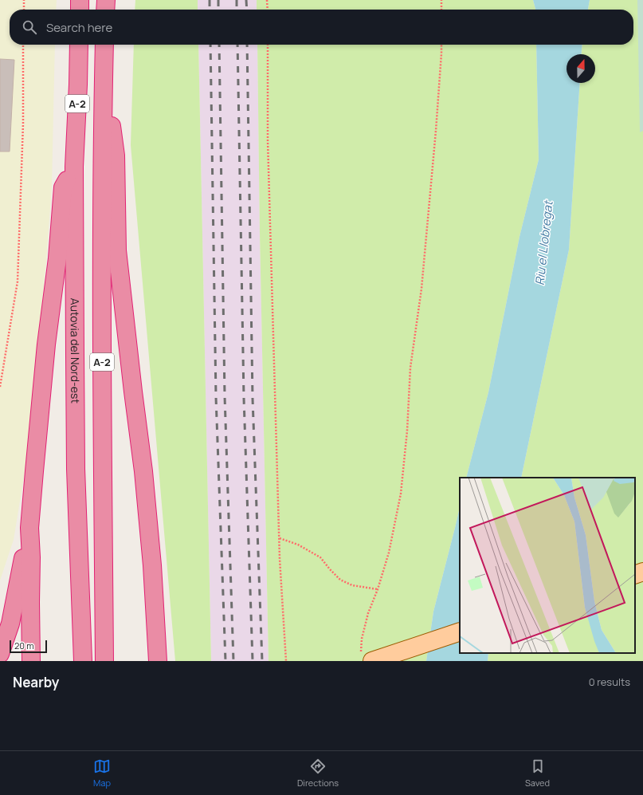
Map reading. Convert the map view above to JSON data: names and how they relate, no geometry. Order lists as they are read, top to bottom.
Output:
{
  "streets": {
    "highway": ["A-2", "Autovia del Nord-est"]
  },
  "water": ["Riu el Llobregat"],
  "scale_bar": "20 m",
  "north": "top",
  "page": {
    "search": "Search here",
    "scale": "20 m",
    "heading": ["Nearby", "0 results"],
    "nav": ["Map", "Directions", "Saved"]
  }
}
